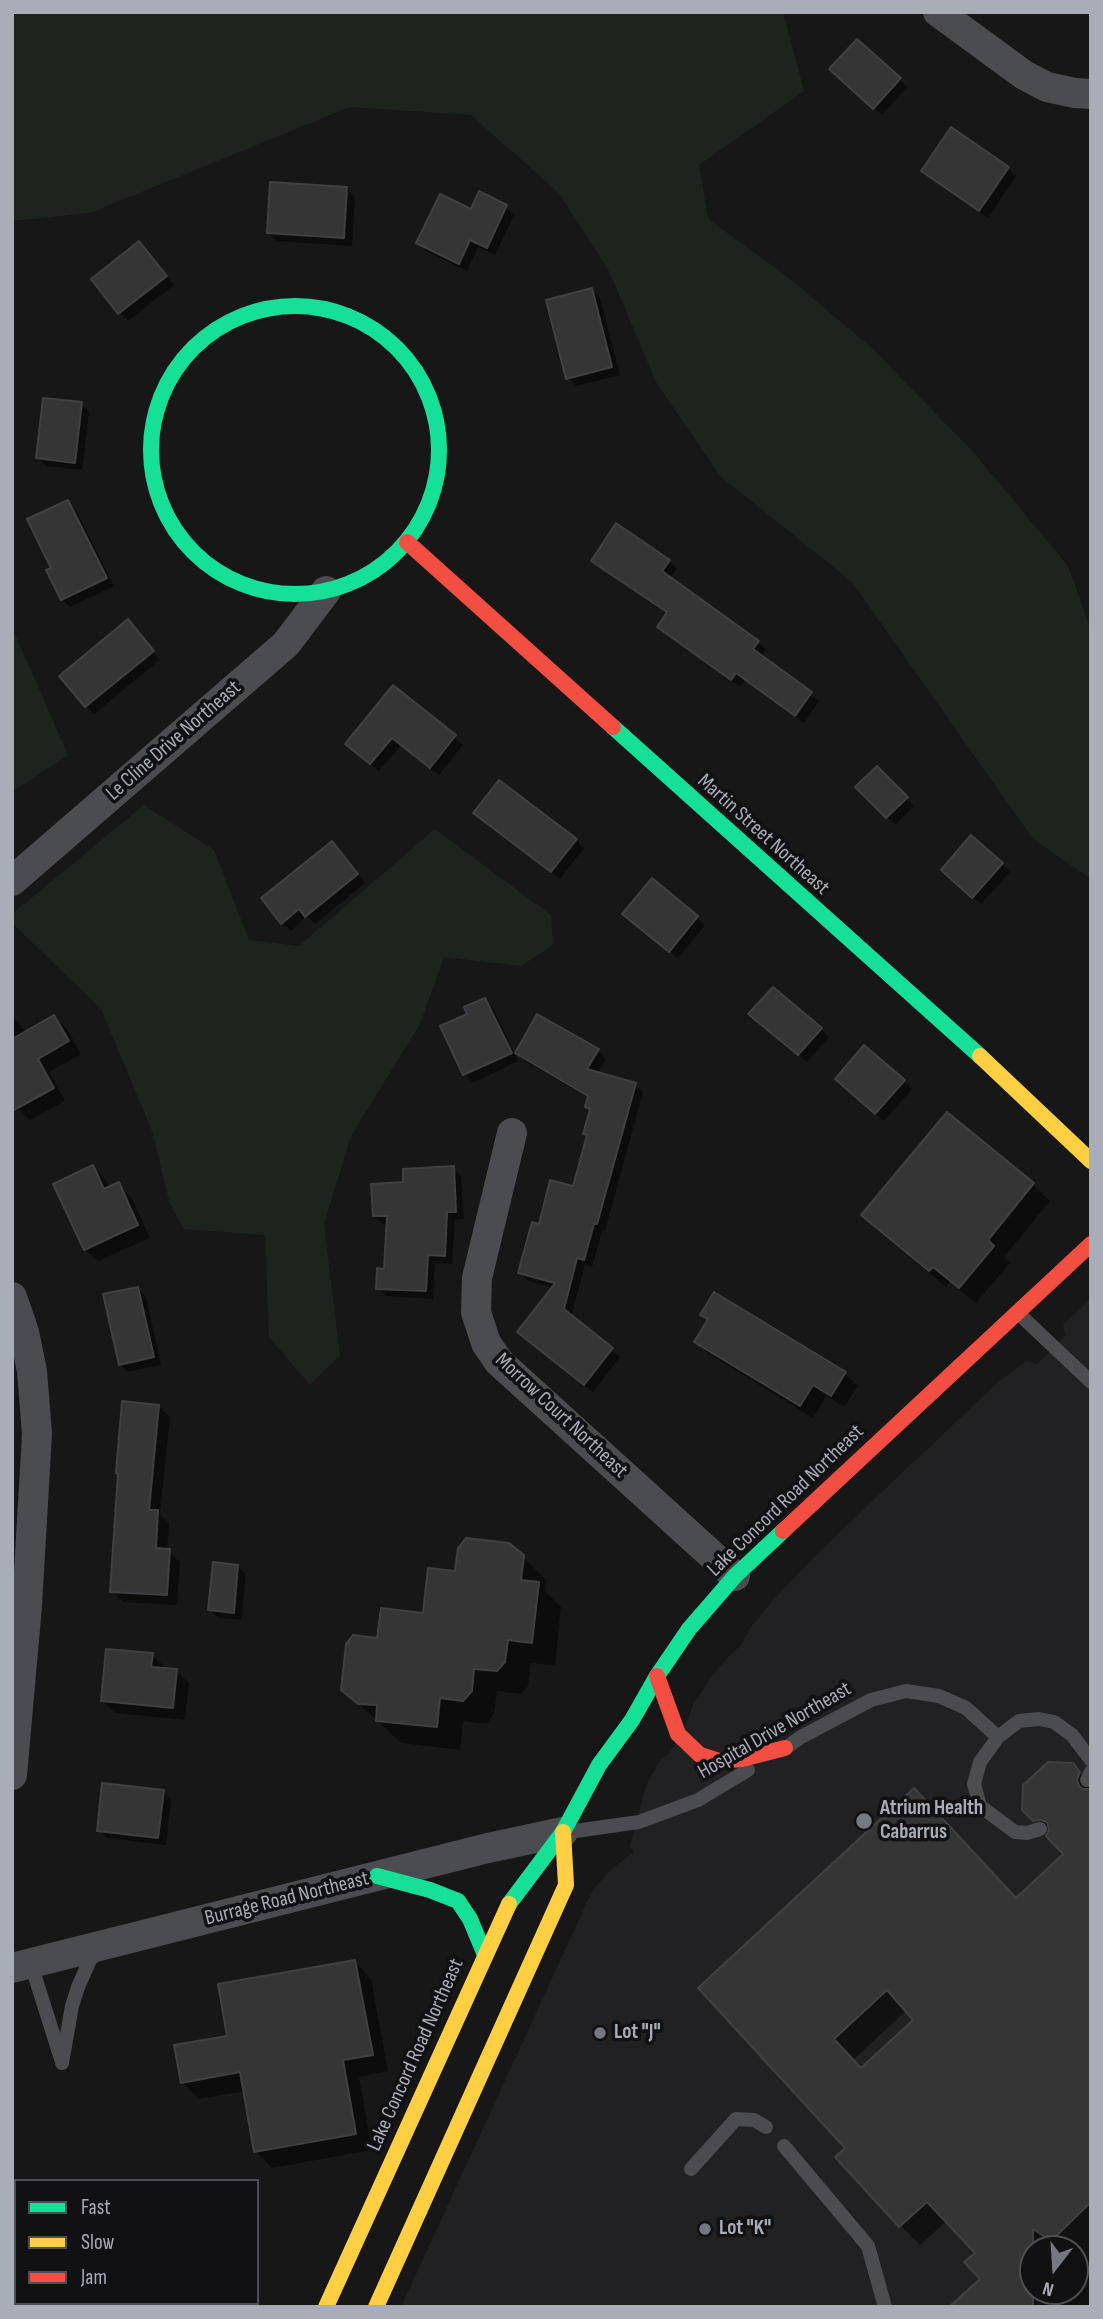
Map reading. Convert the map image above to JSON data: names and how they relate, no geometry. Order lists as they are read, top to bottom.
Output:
{
  "streets": {
    "main road": ["Martin Street Northeast", "Lake Concord Road Northeast"],
    "street": ["Le Cline Drive Northeast", "Morrow Court Northeast", "Burrage Road Northeast"],
    "lane": ["Hospital Drive Northeast"]
  },
  "crossings": [
    ["Morrow Court Northeast", "Lake Concord Road Northeast"],
    ["Lake Concord Road Northeast", "Hospital Drive Northeast"],
    ["Lake Concord Road Northeast", "Burrage Road Northeast"],
    ["Hospital Drive Northeast", "Burrage Road Northeast"]
  ],
  "places": ["Atrium Health Cabarrus", "Lot \"J\"", "Lot \"K\""],
  "legend": ["Fast", "Slow", "Jam"],
  "north": "bottom"
}
